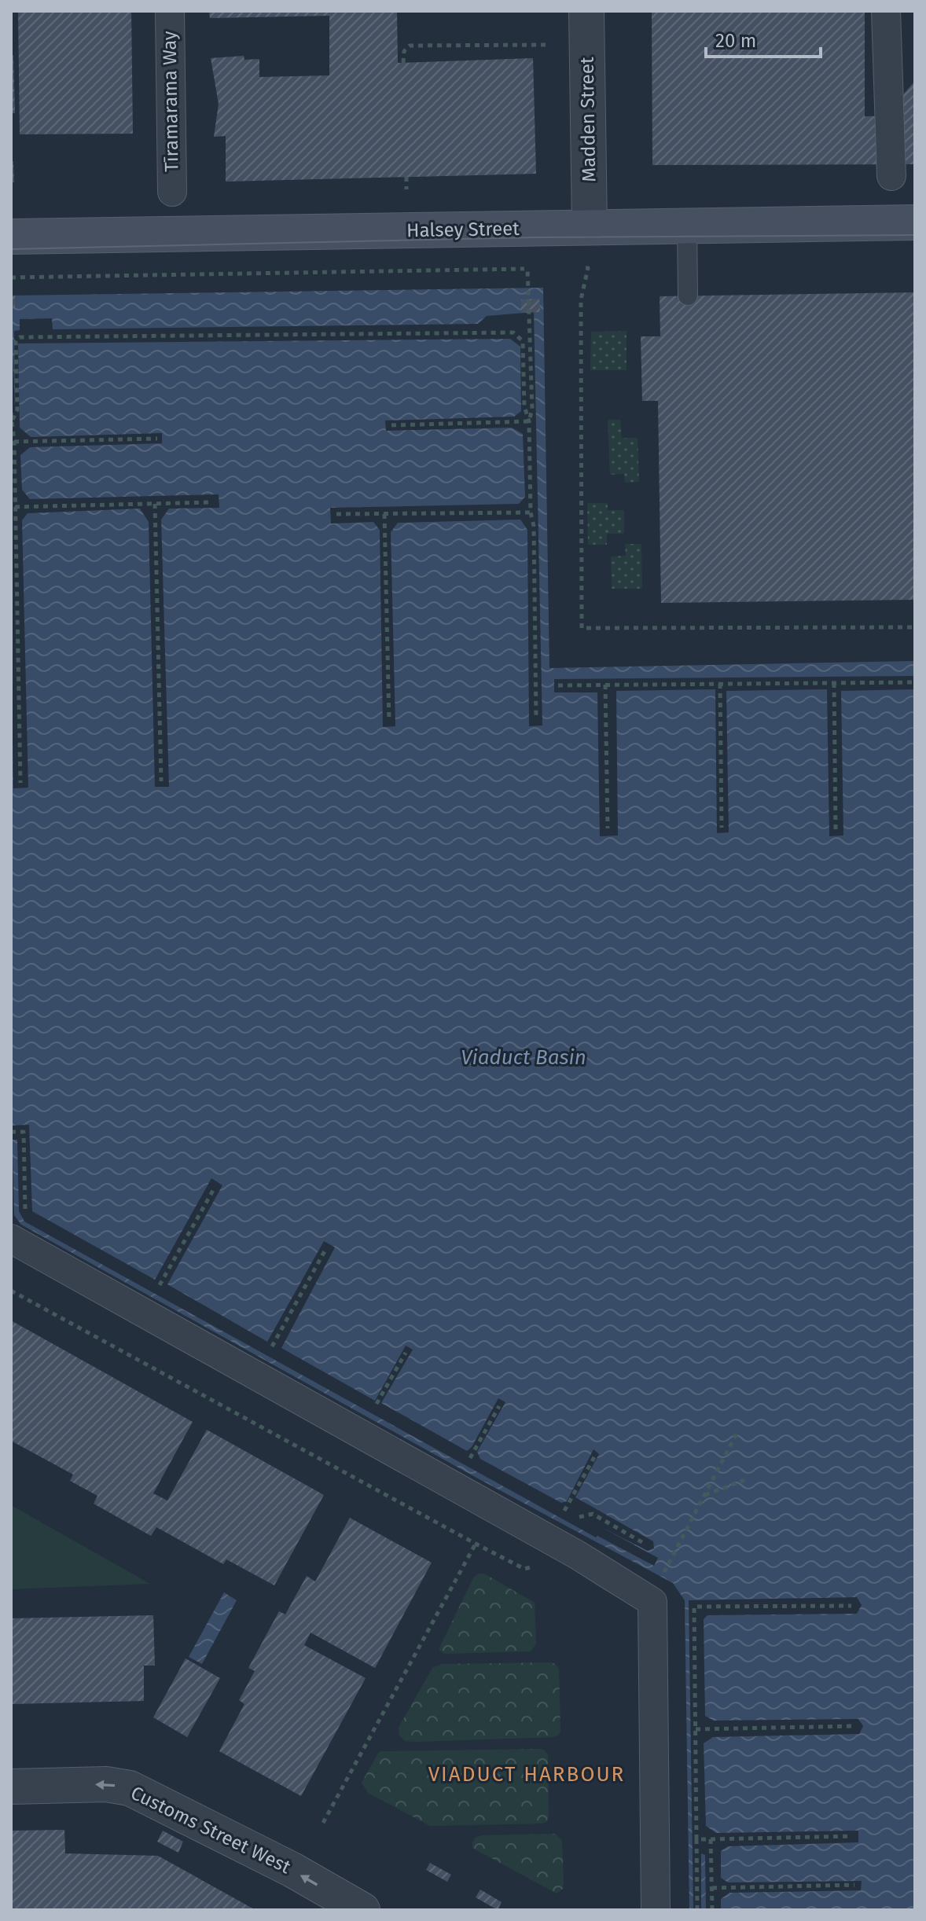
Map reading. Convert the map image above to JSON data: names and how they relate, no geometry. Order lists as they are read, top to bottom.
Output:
{
  "streets": {
    "main road": ["Halsey Street"],
    "street": ["Tīramarama Way", "Madden Street", "Customs Street West"]
  },
  "crossings": [
    ["Madden Street", "Halsey Street"]
  ],
  "one_way": ["Customs Street West"],
  "districts": ["VIADUCT HARBOUR"],
  "water": ["Viaduct Basin"],
  "scale_bar": "20 m"
}
